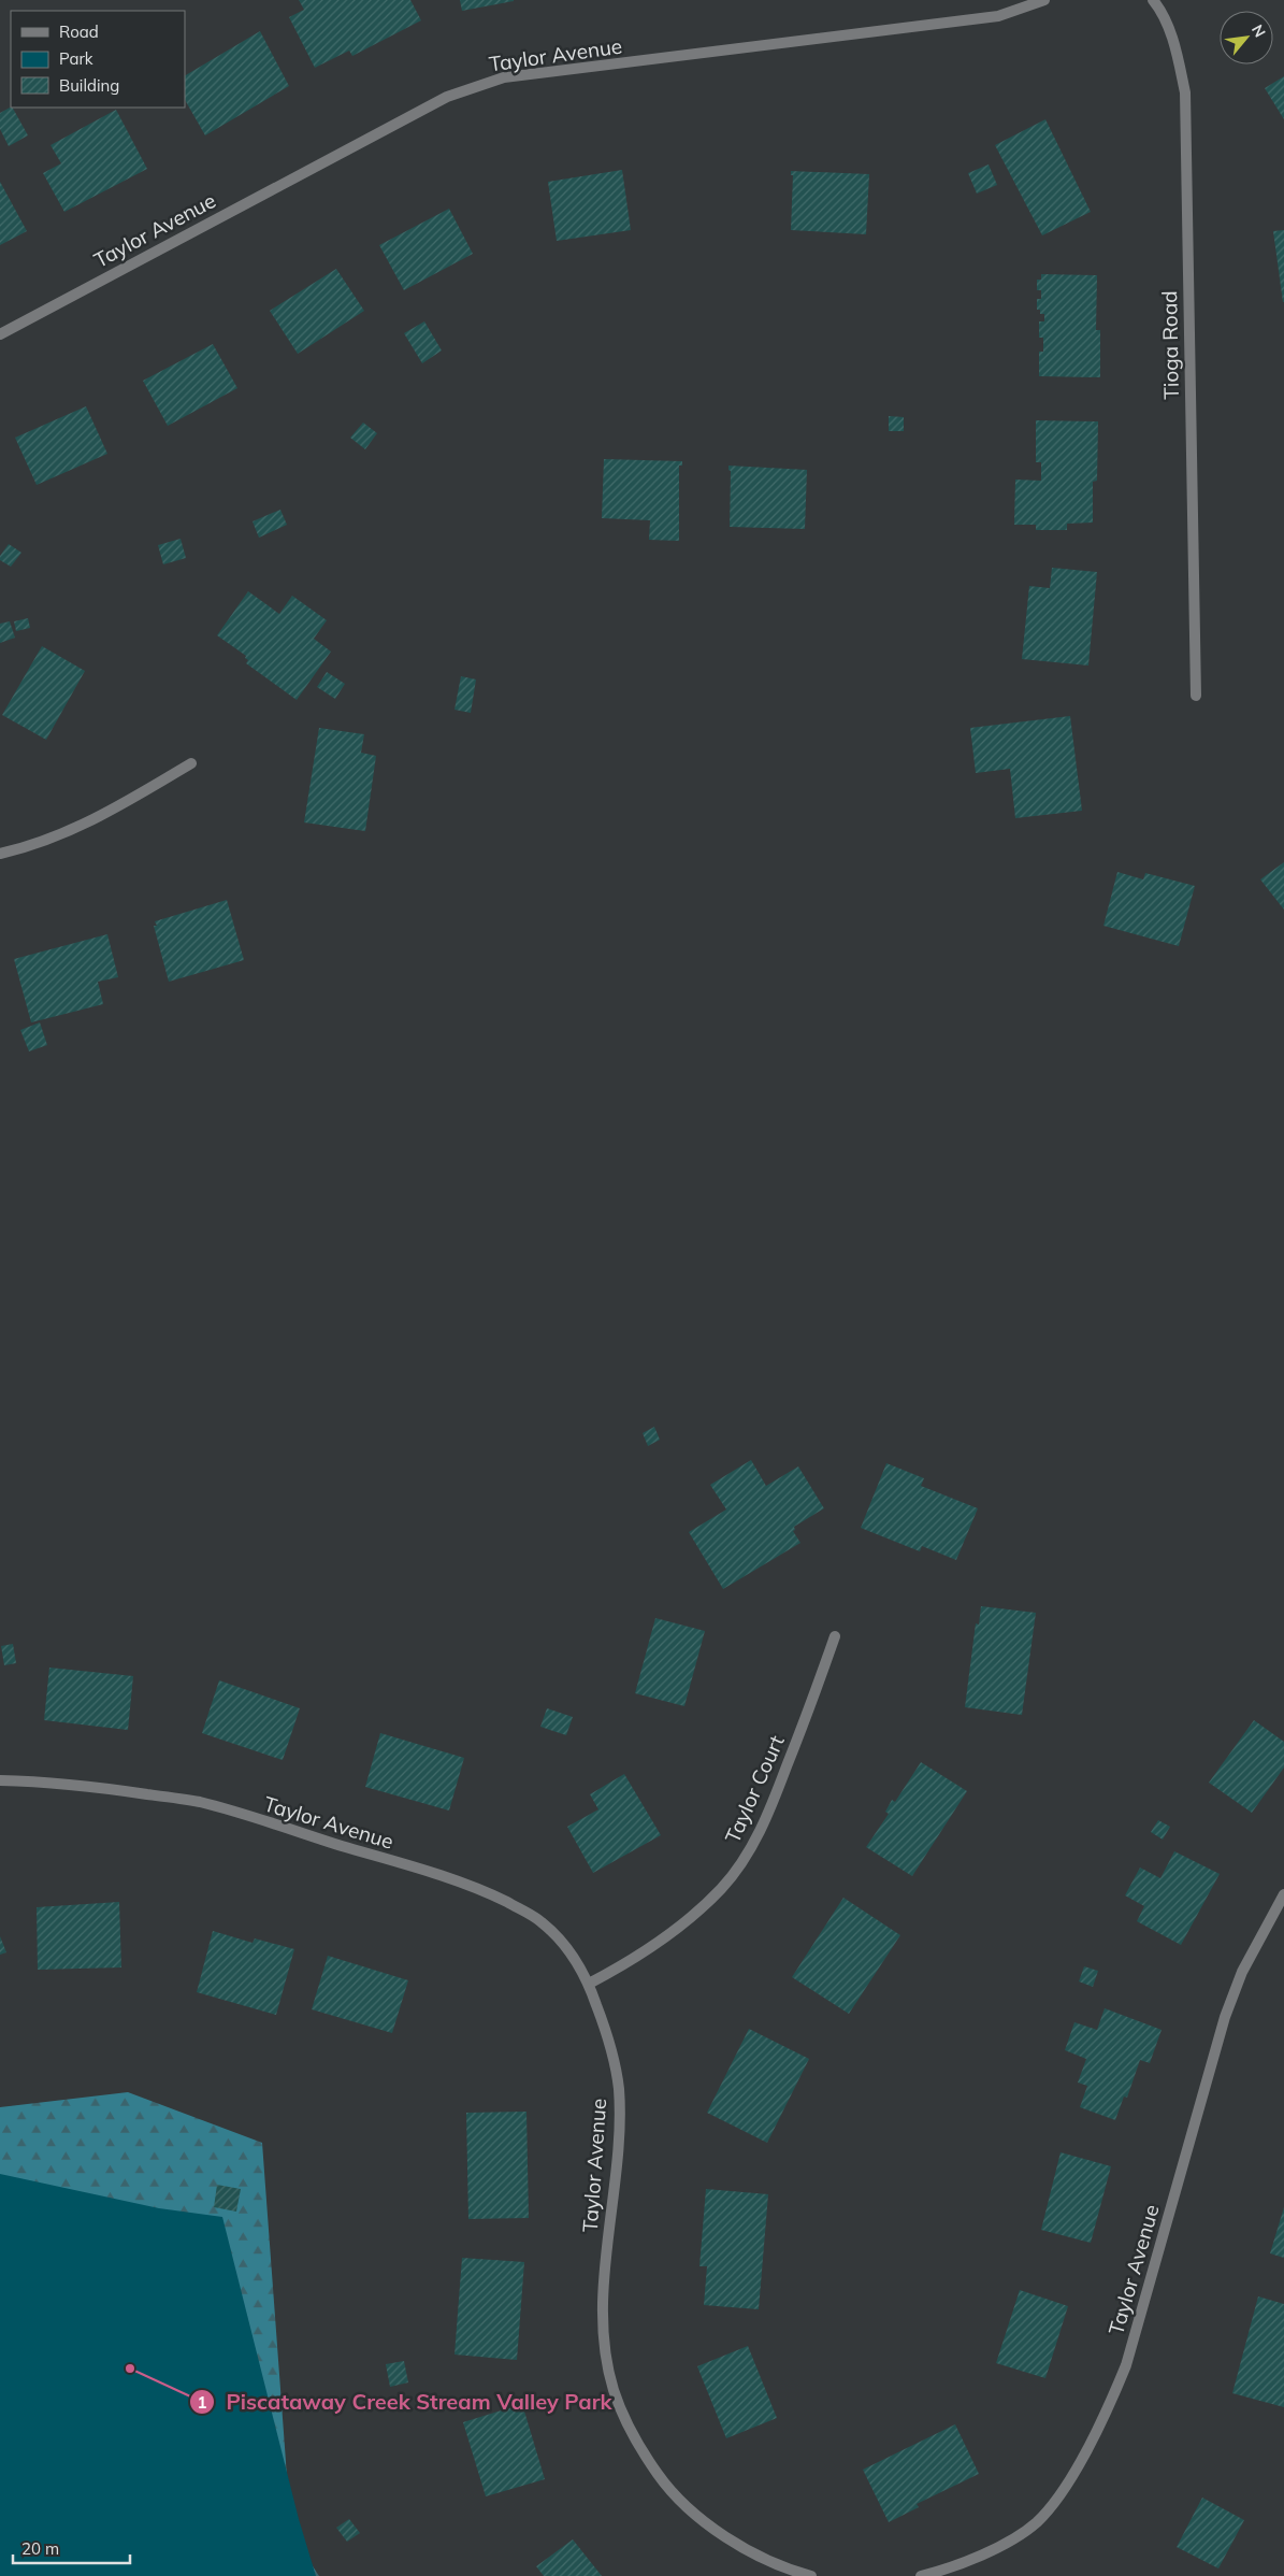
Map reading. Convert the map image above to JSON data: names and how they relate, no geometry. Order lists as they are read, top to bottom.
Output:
{
  "streets": {
    "street": ["Taylor Avenue", "Tioga Road", "Taylor Court"]
  },
  "crossings": [
    ["Taylor Avenue", "Taylor Court"]
  ],
  "places": ["Piscataway Creek Stream Valley Park"],
  "legend": ["Road", "Park", "Building"],
  "scale_bar": "20 m",
  "north": "top right"
}
